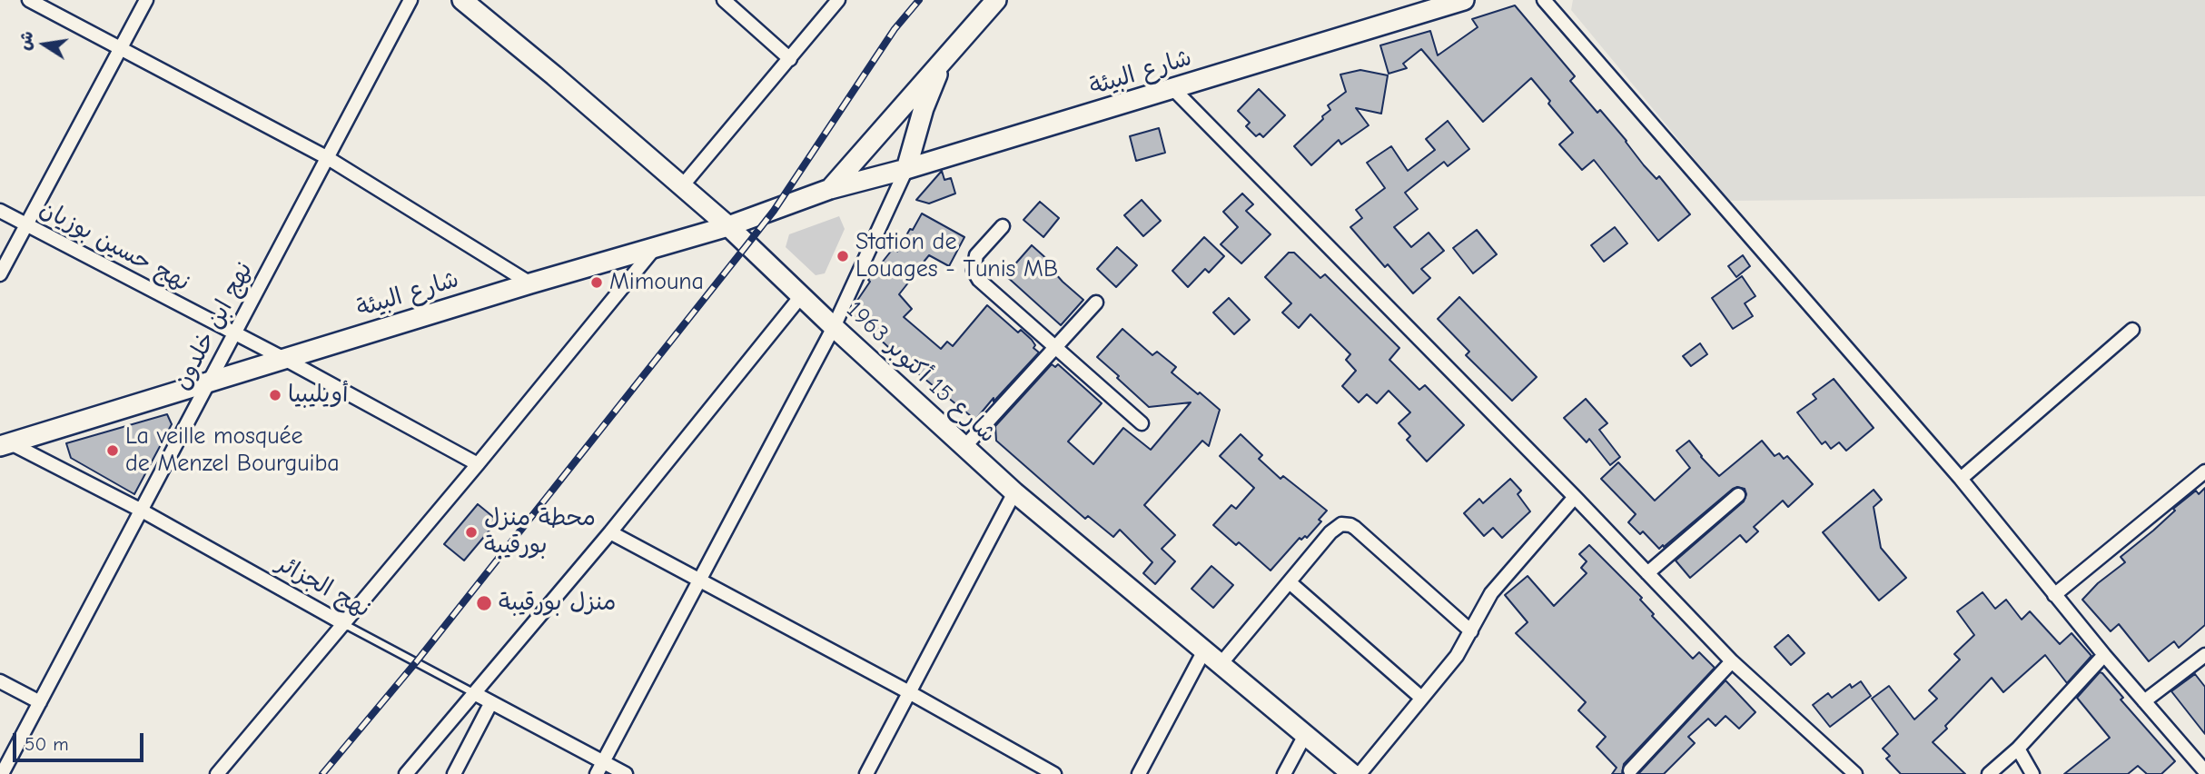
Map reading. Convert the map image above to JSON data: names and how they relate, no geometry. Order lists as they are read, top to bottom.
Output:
{
  "streets": {
    "main road": ["شارع البيئة", "شارع 15 أكتوبر 1963"],
    "street": ["نهج حسين بوزيان", "نهج ابن خلدون", "نهج الجزائر"]
  },
  "crossings": [
    ["شارع البيئة", "نهج حسين بوزيان"],
    ["شارع البيئة", "نهج ابن خلدون"],
    ["شارع البيئة", "شارع 15 أكتوبر 1963"],
    ["شارع البيئة", "نهج الجزائر"],
    ["نهج حسين بوزيان", "نهج ابن خلدون"],
    ["نهج ابن خلدون", "نهج الجزائر"]
  ],
  "places": [
    "Station de Louages - Tunis MB",
    "Mimouna",
    "أويليبيا",
    "La veille mosquée de Menzel Bourguiba",
    "محطة منزل بورقيبة",
    "منزل بورقيبة"
  ],
  "scale_bar": "50 m",
  "north": "left"
}
